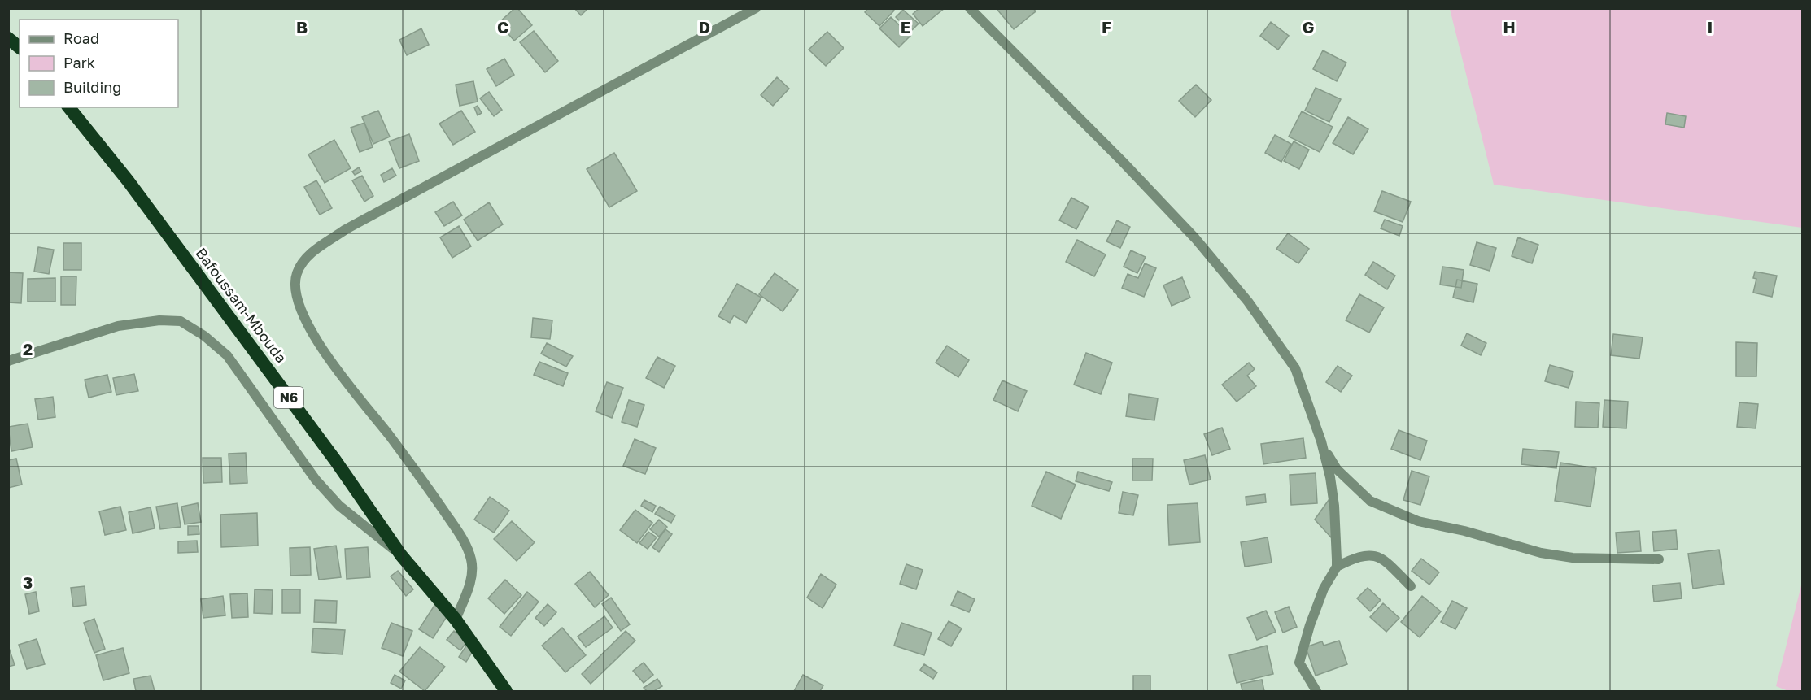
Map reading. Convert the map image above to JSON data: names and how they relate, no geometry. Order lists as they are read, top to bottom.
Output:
{
  "streets": {
    "highway": ["Bafoussam-Mbouda", "N6"]
  },
  "legend": ["Road", "Park", "Building"],
  "grid": {
    "columns": [
      "B",
      "C",
      "D",
      "E",
      "F",
      "G",
      "H",
      "I"
    ],
    "rows": ["2", "3"]
  }
}
